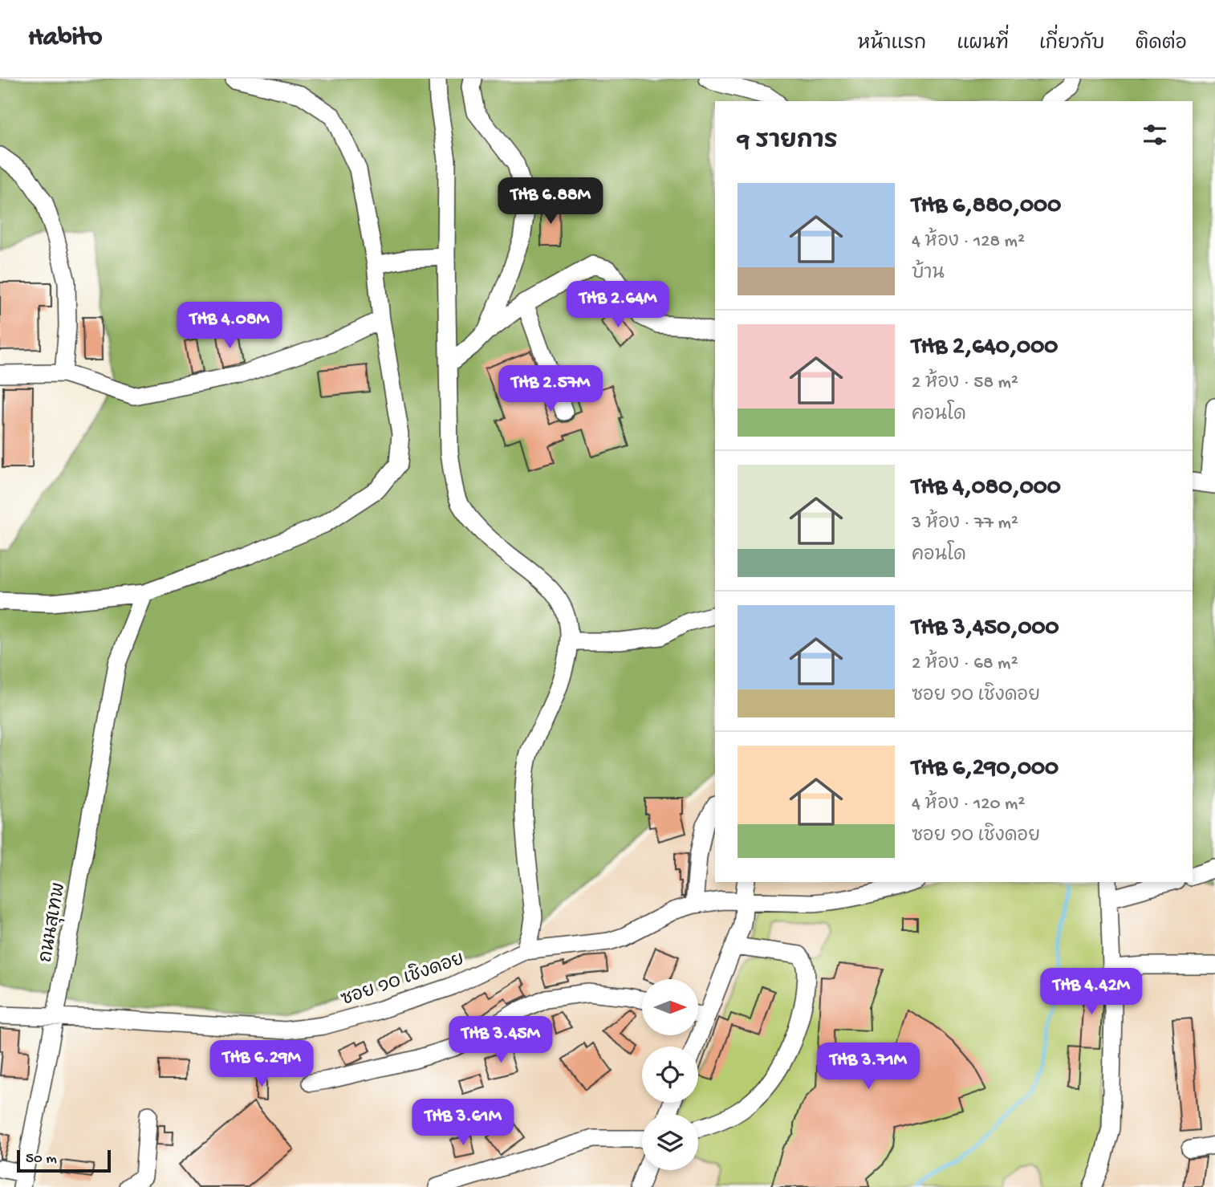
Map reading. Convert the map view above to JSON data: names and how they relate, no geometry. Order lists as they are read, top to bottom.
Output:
{
  "streets": {
    "street": ["ถนนสุเทพ", "ซอย ๑๐ เชิงดอย"]
  },
  "crossings": [
    ["ถนนสุเทพ", "ซอย ๑๐ เชิงดอย"]
  ],
  "scale_bar": "50 m",
  "north": "right",
  "page": {
    "header": "Habito",
    "nav": [
      "หน้าแรก",
      "แผนที่",
      "เกี่ยวกับ",
      "ติดต่อ"
    ],
    "heading": "9 รายการ",
    "list": [
      {
        "name": "THB 6,880,000",
        "note": "4 ห้อง · 128 m² · บ้าน"
      },
      {
        "name": "THB 2,640,000",
        "note": "2 ห้อง · 58 m² · คอนโด"
      },
      {
        "name": "THB 4,080,000",
        "note": "3 ห้อง · 77 m² · คอนโด"
      },
      {
        "name": "THB 3,450,000",
        "note": "2 ห้อง · 68 m² · ซอย ๑๐ เชิงดอย"
      },
      {
        "name": "THB 6,290,000",
        "note": "4 ห้อง · 120 m² · ซอย ๑๐ เชิงดอย"
      }
    ],
    "price": [
      "THB 6.88M",
      "THB 2.64M",
      "THB 4.08M",
      "THB 2.57M",
      "THB 4.42M",
      "THB 3.45M",
      "THB 6.29M",
      "THB 3.71M",
      "THB 3.61M"
    ],
    "scale": "50 m"
  }
}
